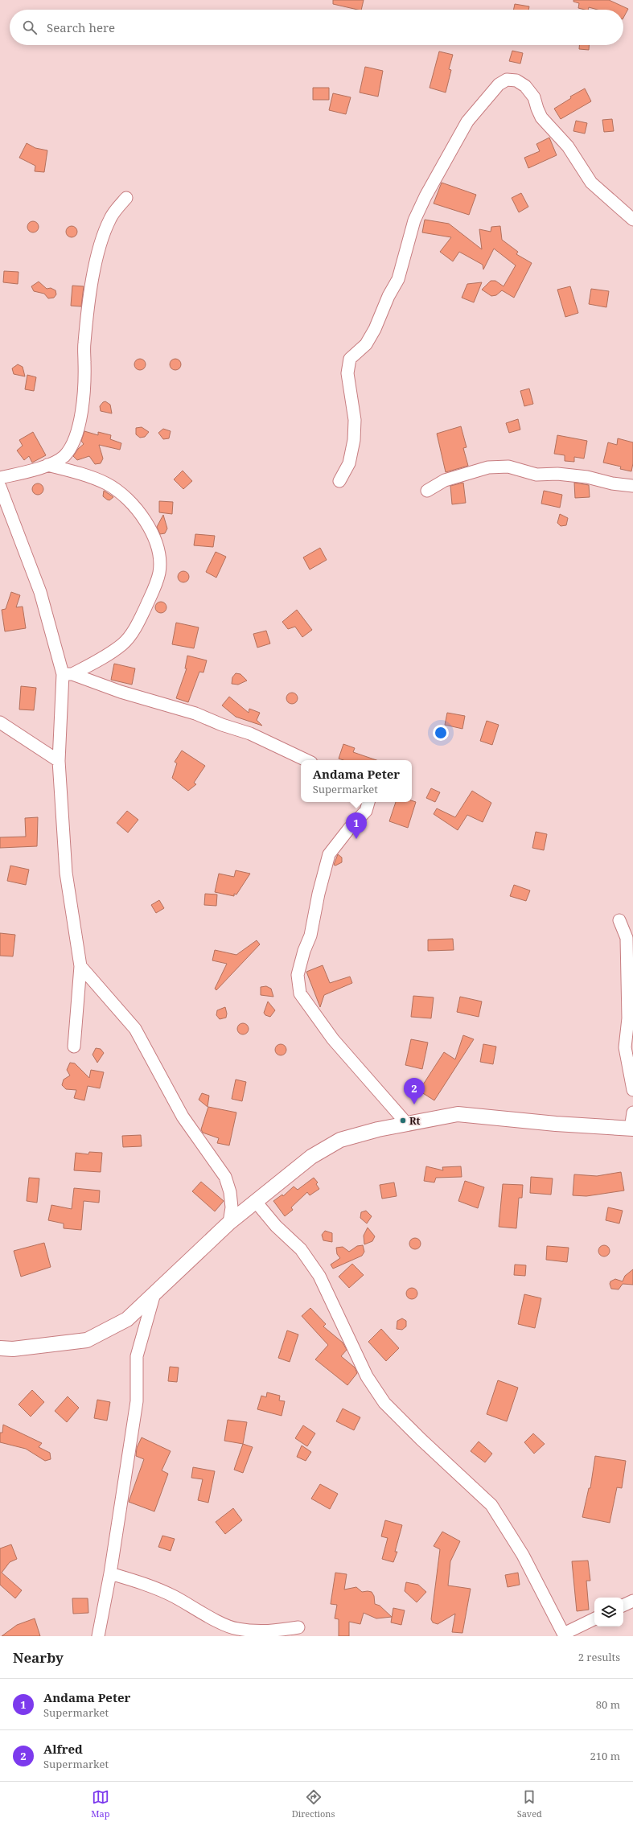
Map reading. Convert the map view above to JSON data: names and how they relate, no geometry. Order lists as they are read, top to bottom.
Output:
{
  "places": ["Rt"],
  "page": {
    "search": "Search here",
    "popup": ["Andama Peter", "Supermarket"],
    "pins": ["1", "2"],
    "heading": ["Nearby", "2 results"],
    "list": [
      {
        "mark": "1",
        "name": "Andama Peter",
        "note": "Supermarket",
        "value": "80 m"
      },
      {
        "mark": "2",
        "name": "Alfred",
        "note": "Supermarket",
        "value": "210 m"
      }
    ],
    "nav": ["Map", "Directions", "Saved"]
  }
}
